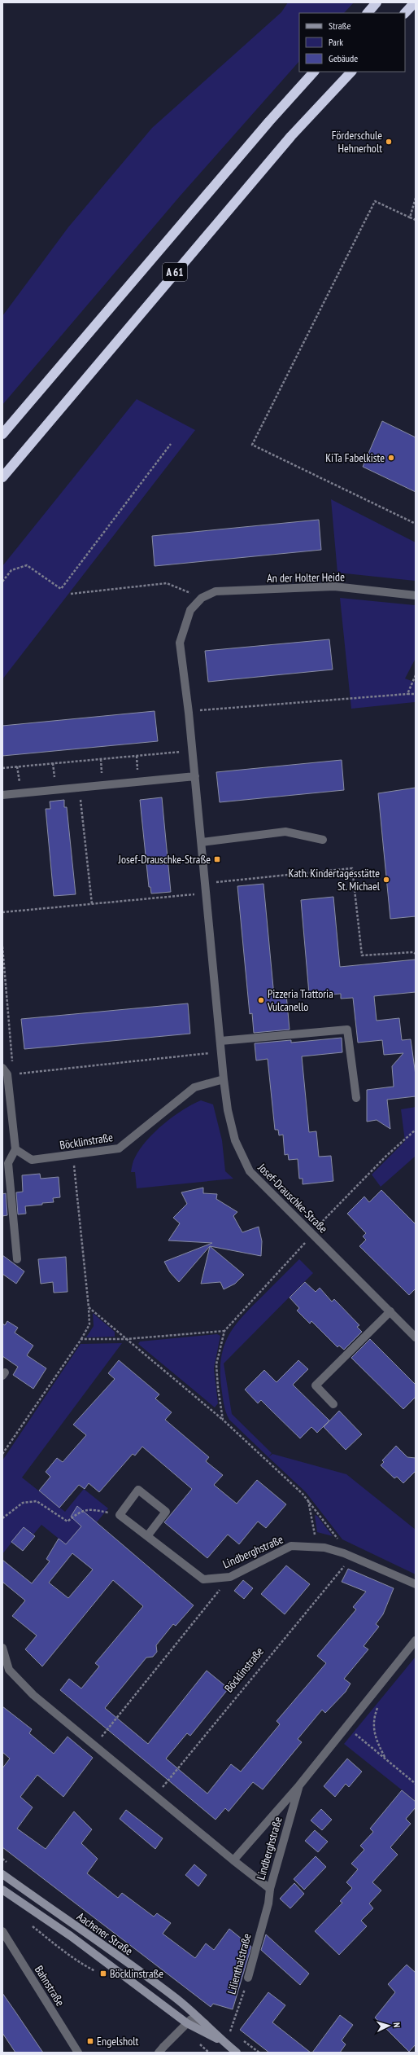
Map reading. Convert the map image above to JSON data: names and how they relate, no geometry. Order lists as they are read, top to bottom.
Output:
{
  "streets": {
    "highway": ["A 61"],
    "main road": ["Aachener Straße"],
    "street": [
      "An der Holter Heide",
      "Böcklinstraße",
      "Josef-Drauschke-Straße",
      "Lindberghstraße",
      "Lilienthalstraße",
      "Bahnstraße"
    ]
  },
  "crossings": [
    ["An der Holter Heide", "Josef-Drauschke-Straße"],
    ["Böcklinstraße", "Josef-Drauschke-Straße"],
    ["Böcklinstraße", "Lindberghstraße"],
    ["Lindberghstraße", "Lilienthalstraße"],
    ["Aachener Straße", "Lilienthalstraße"]
  ],
  "places": {
    "other": [
      "Förderschule Hehnerholt",
      "KiTa Fabelkiste",
      "Kath. Kindertagesstätte St. Michael",
      "Pizzeria Trattoria Vulcanello"
    ],
    "transit": ["Josef-Drauschke-Straße", "Böcklinstraße", "Engelsholt"]
  },
  "legend": ["Straße", "Park", "Gebäude"],
  "north": "right"
}
